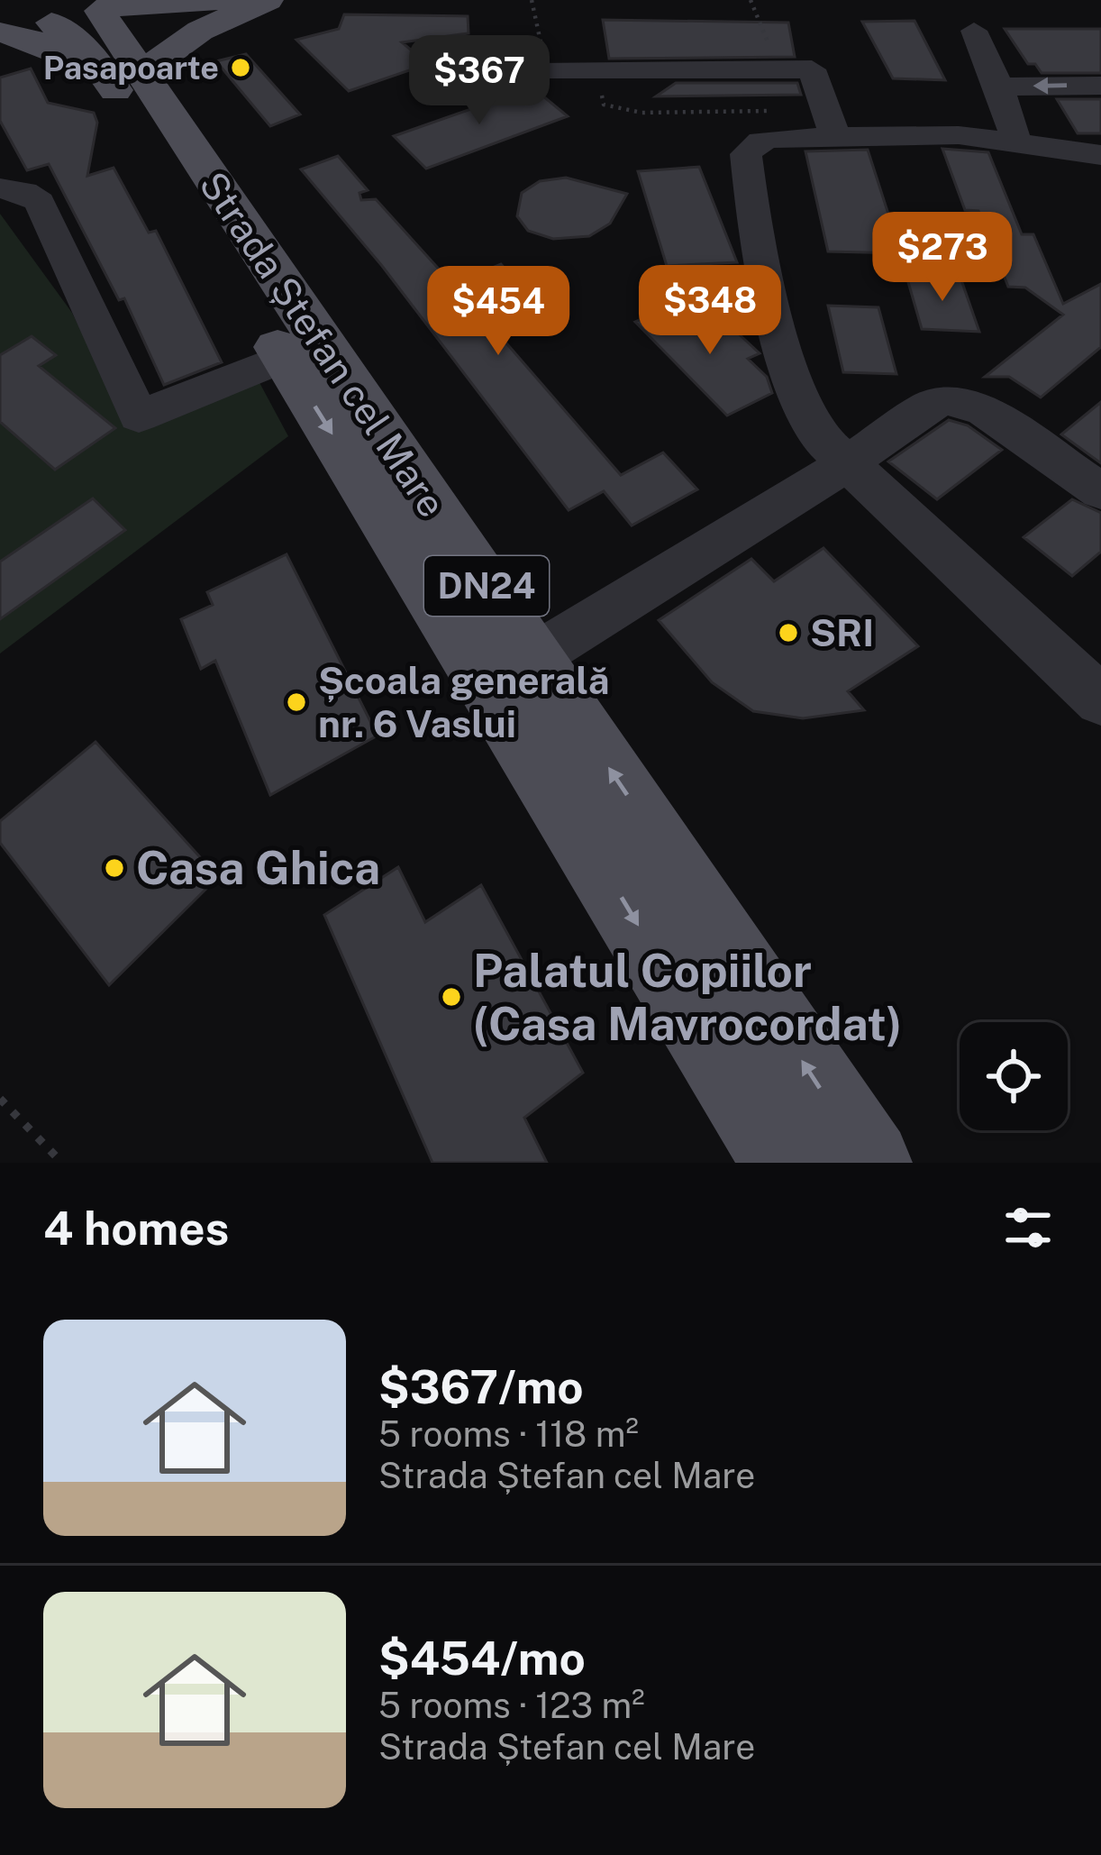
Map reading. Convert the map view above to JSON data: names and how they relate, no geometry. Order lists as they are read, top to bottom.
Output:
{
  "streets": {
    "main road": ["Strada Ștefan cel Mare", "DN24"]
  },
  "places": [
    "Pasapoarte",
    "SRI",
    "Școala generală nr. 6 Vaslui",
    "Casa Ghica",
    "Palatul Copiilor (Casa Mavrocordat)"
  ],
  "page": {
    "price": [
      "$367",
      "$273",
      "$348",
      "$454"
    ],
    "heading": "4 homes",
    "list": [
      {
        "name": "$367/mo",
        "note": "5 rooms · 118 m² · Strada Ștefan cel Mare"
      },
      {
        "name": "$454/mo",
        "note": "5 rooms · 123 m² · Strada Ștefan cel Mare"
      }
    ]
  }
}
